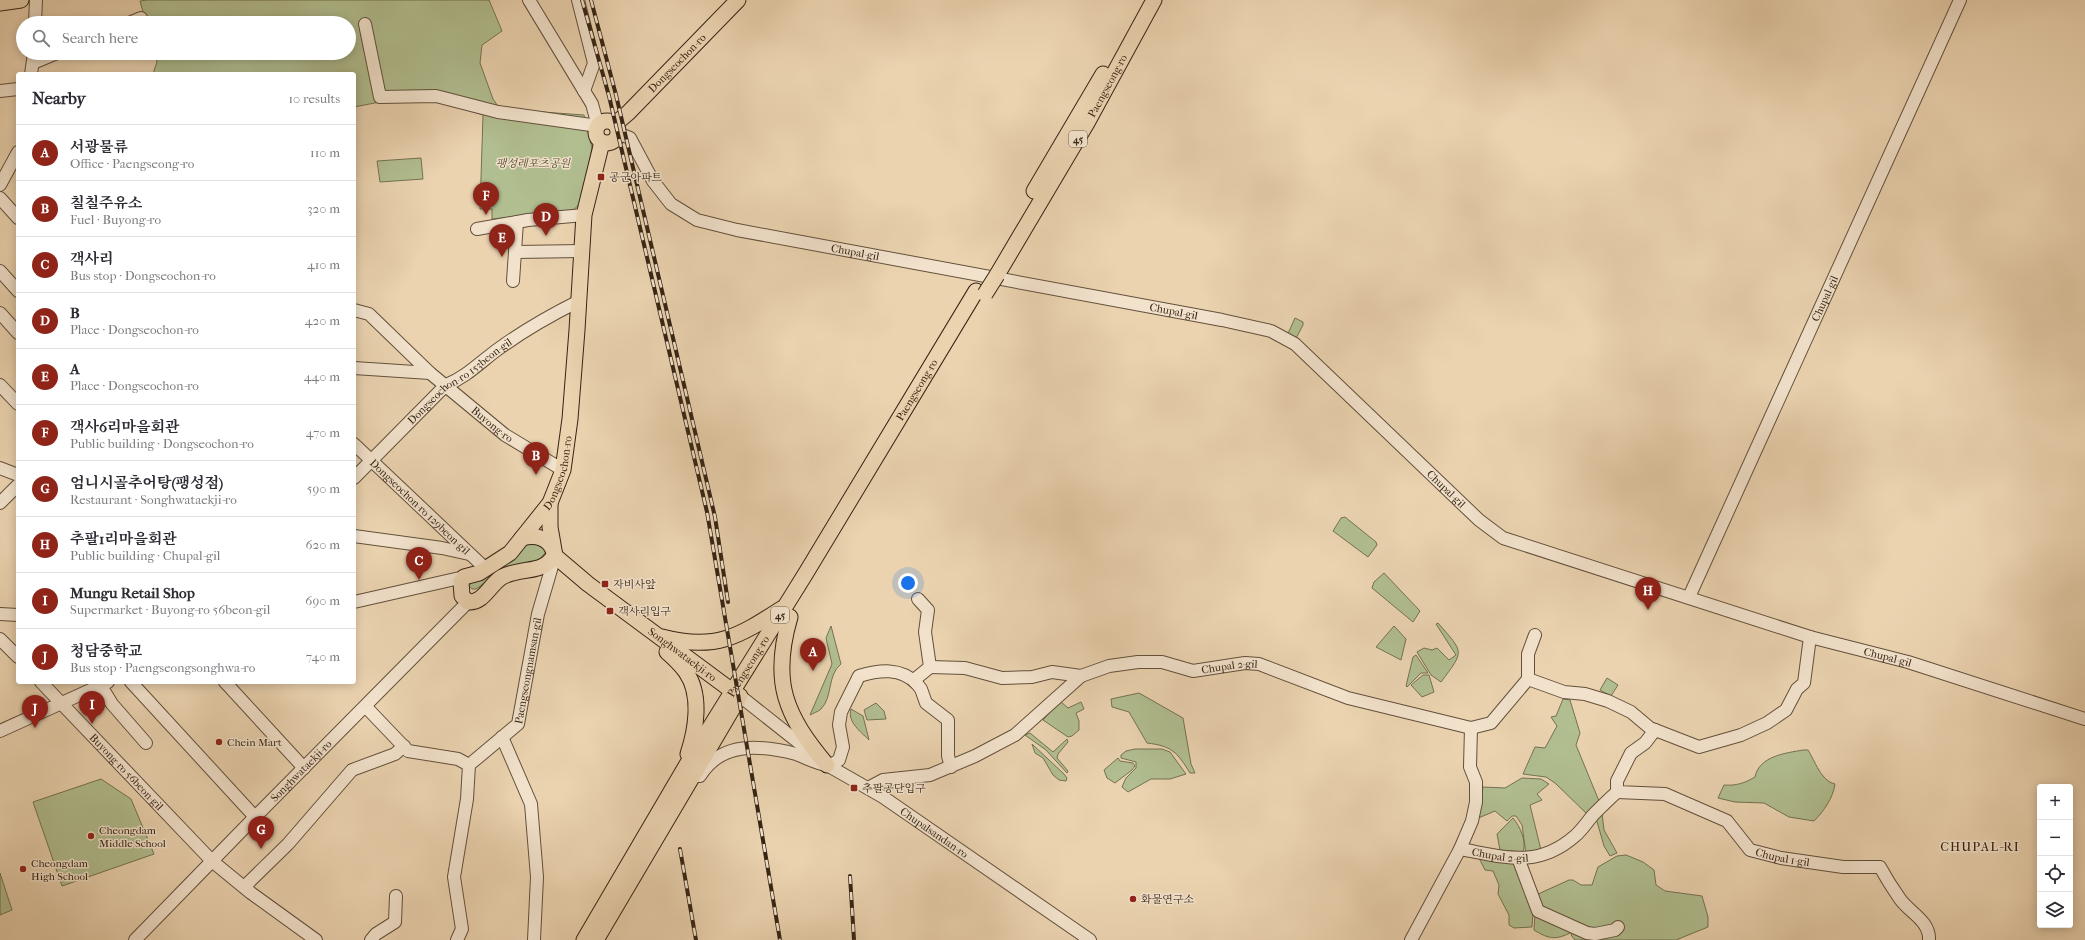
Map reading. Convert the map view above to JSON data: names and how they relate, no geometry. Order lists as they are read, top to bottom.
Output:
{
  "streets": {
    "main road": [
      "Dongseochon-ro",
      "Paengseong-ro",
      "45",
      "Songhwataekji-ro"
    ],
    "street": [
      "Chupal-gil",
      "Dongseochon-ro 153beon-gil",
      "Buyong-ro",
      "Dongseochon-ro 129beon-gil",
      "Chupal 2-gil",
      "Paengseongnamsan-gil",
      "Buyong-ro 56beon-gil",
      "Chupalsandan-ro",
      "Chupal 1-gil"
    ]
  },
  "crossings": [
    ["Dongseochon-ro", "Chupal-gil"],
    ["Dongseochon-ro", "Dongseochon-ro 153beon-gil"],
    ["Dongseochon-ro", "Buyong-ro"],
    ["Dongseochon-ro", "Dongseochon-ro 129beon-gil"],
    ["Paengseong-ro", "Songhwataekji-ro"],
    ["Paengseong-ro", "Chupalsandan-ro"],
    ["Dongseochon-ro 153beon-gil", "Buyong-ro"],
    ["Dongseochon-ro 153beon-gil", "Dongseochon-ro 129beon-gil"],
    ["Songhwataekji-ro", "Paengseongnamsan-gil"],
    ["Songhwataekji-ro", "Buyong-ro 56beon-gil"],
    ["Songhwataekji-ro", "Chupalsandan-ro"],
    ["Chupal 2-gil", "Chupalsandan-ro"],
    ["Chupal 2-gil", "Chupal 1-gil"]
  ],
  "districts": ["CHUPAL-RI"],
  "parks": ["팽성레포츠공원"],
  "places": {
    "transit": [
      "공군아파트",
      "자비사앞",
      "객사리입구",
      "추팔공단입구"
    ],
    "other": [
      "Chein Mart",
      "Cheongdam Middle School",
      "Cheongdam High School",
      "화물연구소"
    ]
  },
  "page": {
    "search": "Search here",
    "heading": ["Nearby", "10 results"],
    "list": [
      {
        "mark": "A",
        "name": "서광물류",
        "note": "Office · Paengseong-ro",
        "value": "110 m"
      },
      {
        "mark": "B",
        "name": "칠칠주유소",
        "note": "Fuel · Buyong-ro",
        "value": "320 m"
      },
      {
        "mark": "C",
        "name": "객사리",
        "note": "Bus stop · Dongseochon-ro",
        "value": "410 m"
      },
      {
        "mark": "D",
        "name": "B",
        "note": "Place · Dongseochon-ro",
        "value": "420 m"
      },
      {
        "mark": "E",
        "name": "A",
        "note": "Place · Dongseochon-ro",
        "value": "440 m"
      },
      {
        "mark": "F",
        "name": "객사6리마을회관",
        "note": "Public building · Dongseochon-ro",
        "value": "470 m"
      },
      {
        "mark": "G",
        "name": "엄니시골추어탕(팽성점)",
        "note": "Restaurant · Songhwataekji-ro",
        "value": "590 m"
      },
      {
        "mark": "H",
        "name": "추팔1리마을회관",
        "note": "Public building · Chupal-gil",
        "value": "620 m"
      },
      {
        "mark": "I",
        "name": "Mungu Retail Shop",
        "note": "Supermarket · Buyong-ro 56beon-gil",
        "value": "690 m"
      },
      {
        "mark": "J",
        "name": "청담중학교",
        "note": "Bus stop · Paengseongsonghwa-ro",
        "value": "740 m"
      }
    ],
    "pins": [
      "F",
      "D",
      "E",
      "B",
      "C",
      "H",
      "A",
      "I",
      "J",
      "G"
    ],
    "map_buttons": ["+", "−"]
  }
}
